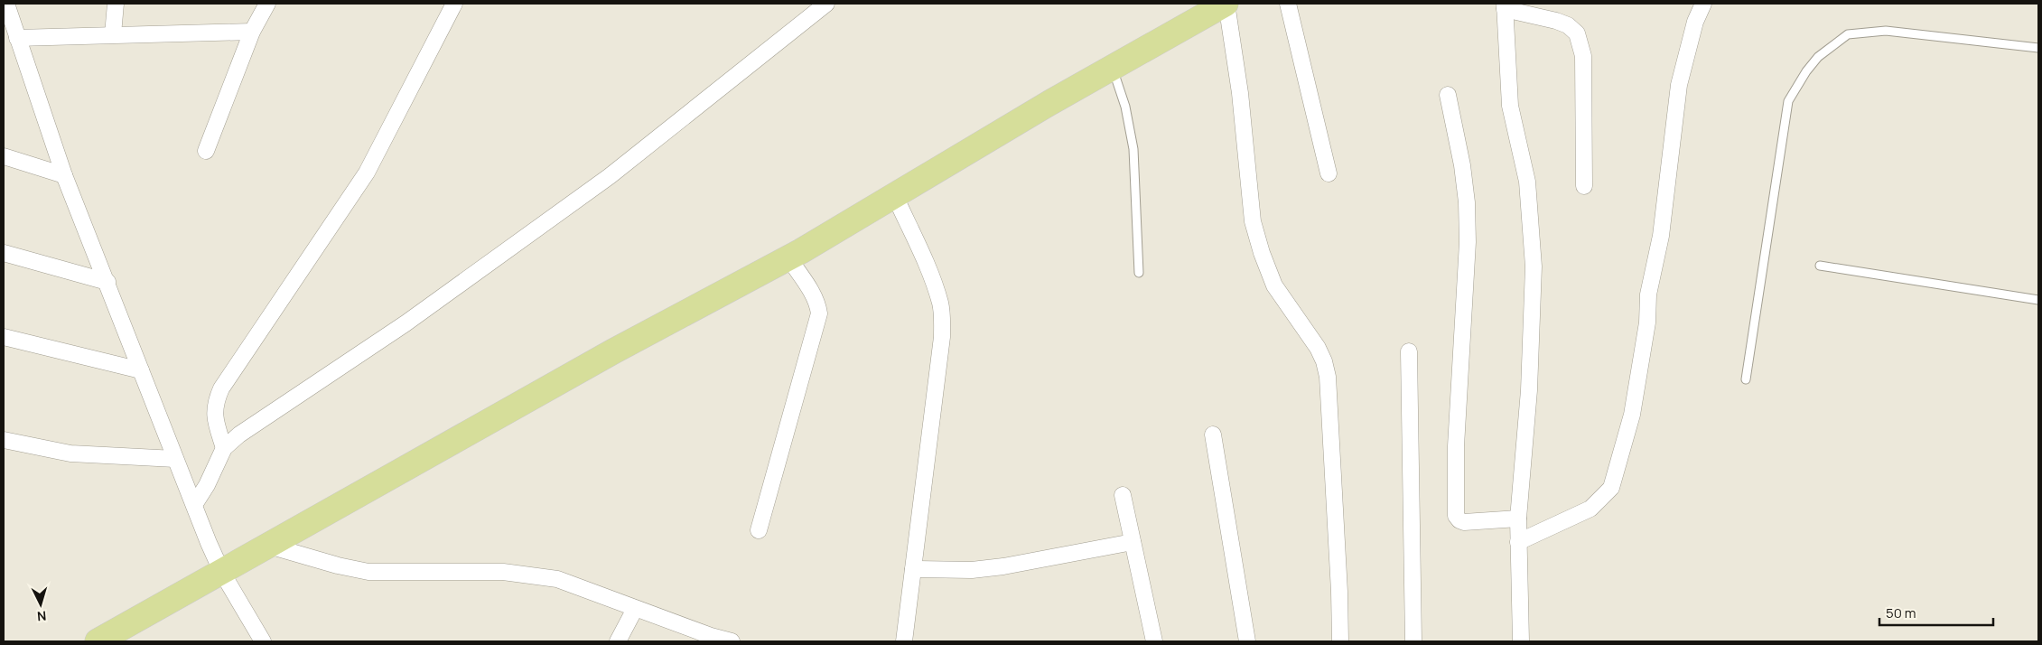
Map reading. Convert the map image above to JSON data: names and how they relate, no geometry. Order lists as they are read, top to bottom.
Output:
{
  "scale_bar": "50 m",
  "north": "bottom"
}
